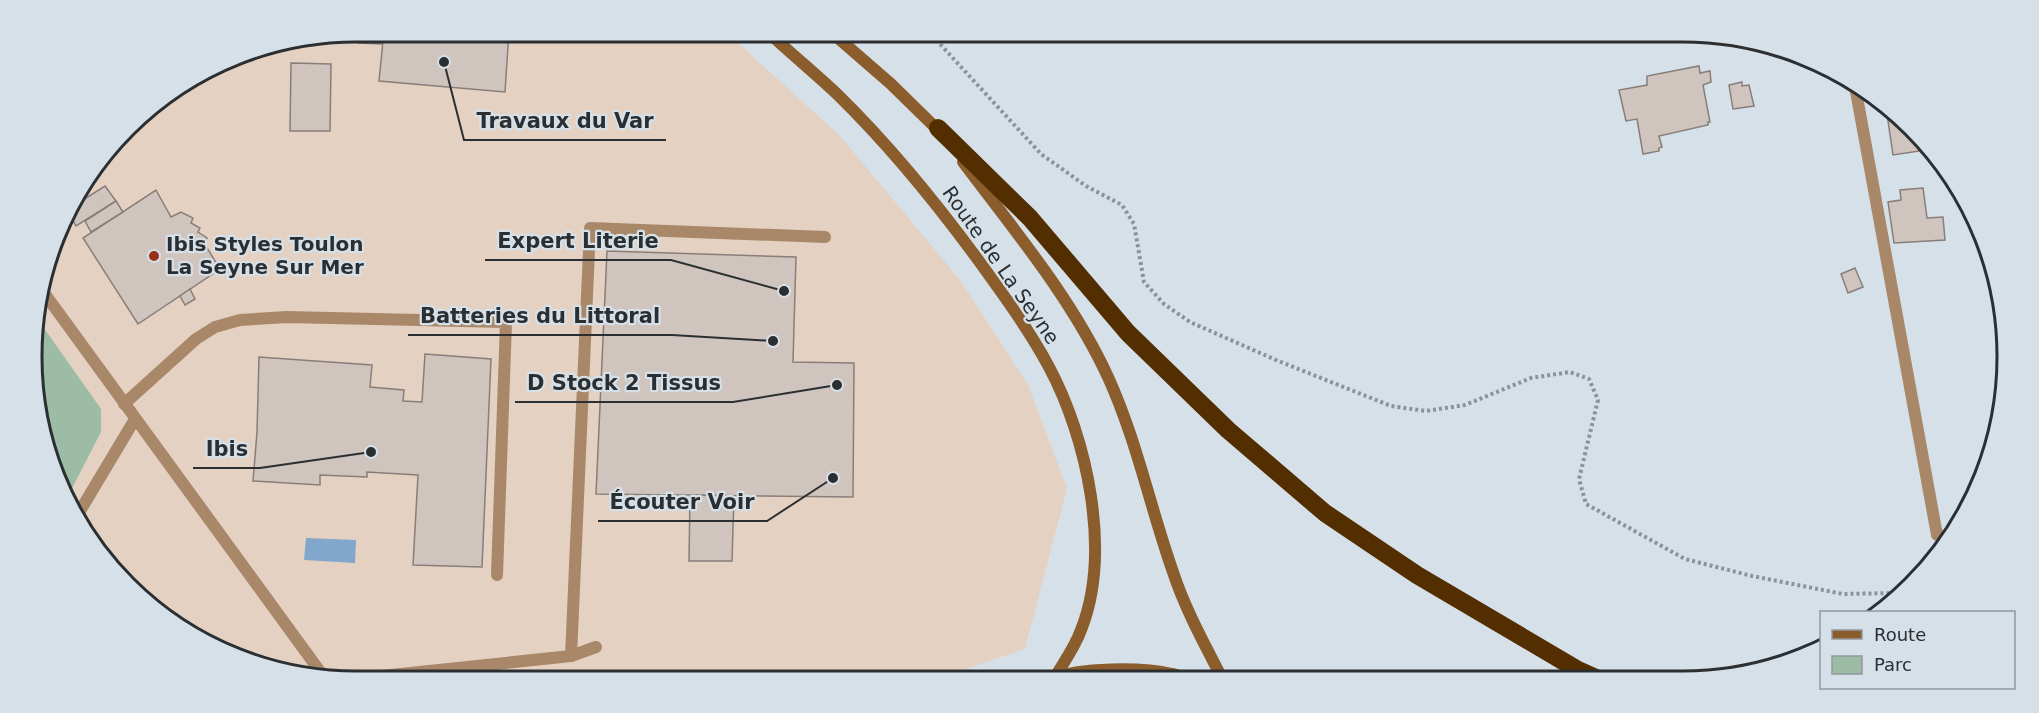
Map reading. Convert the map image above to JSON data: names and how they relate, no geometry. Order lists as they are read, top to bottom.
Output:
{
  "streets": {
    "main road": ["Route de La Seyne"]
  },
  "places": [
    "Travaux du Var",
    "Ibis Styles Toulon La Seyne Sur Mer",
    "Expert Literie",
    "Batteries du Littoral",
    "D Stock 2 Tissus",
    "Ibis",
    "Écouter Voir"
  ],
  "legend": ["Route", "Parc"]
}
